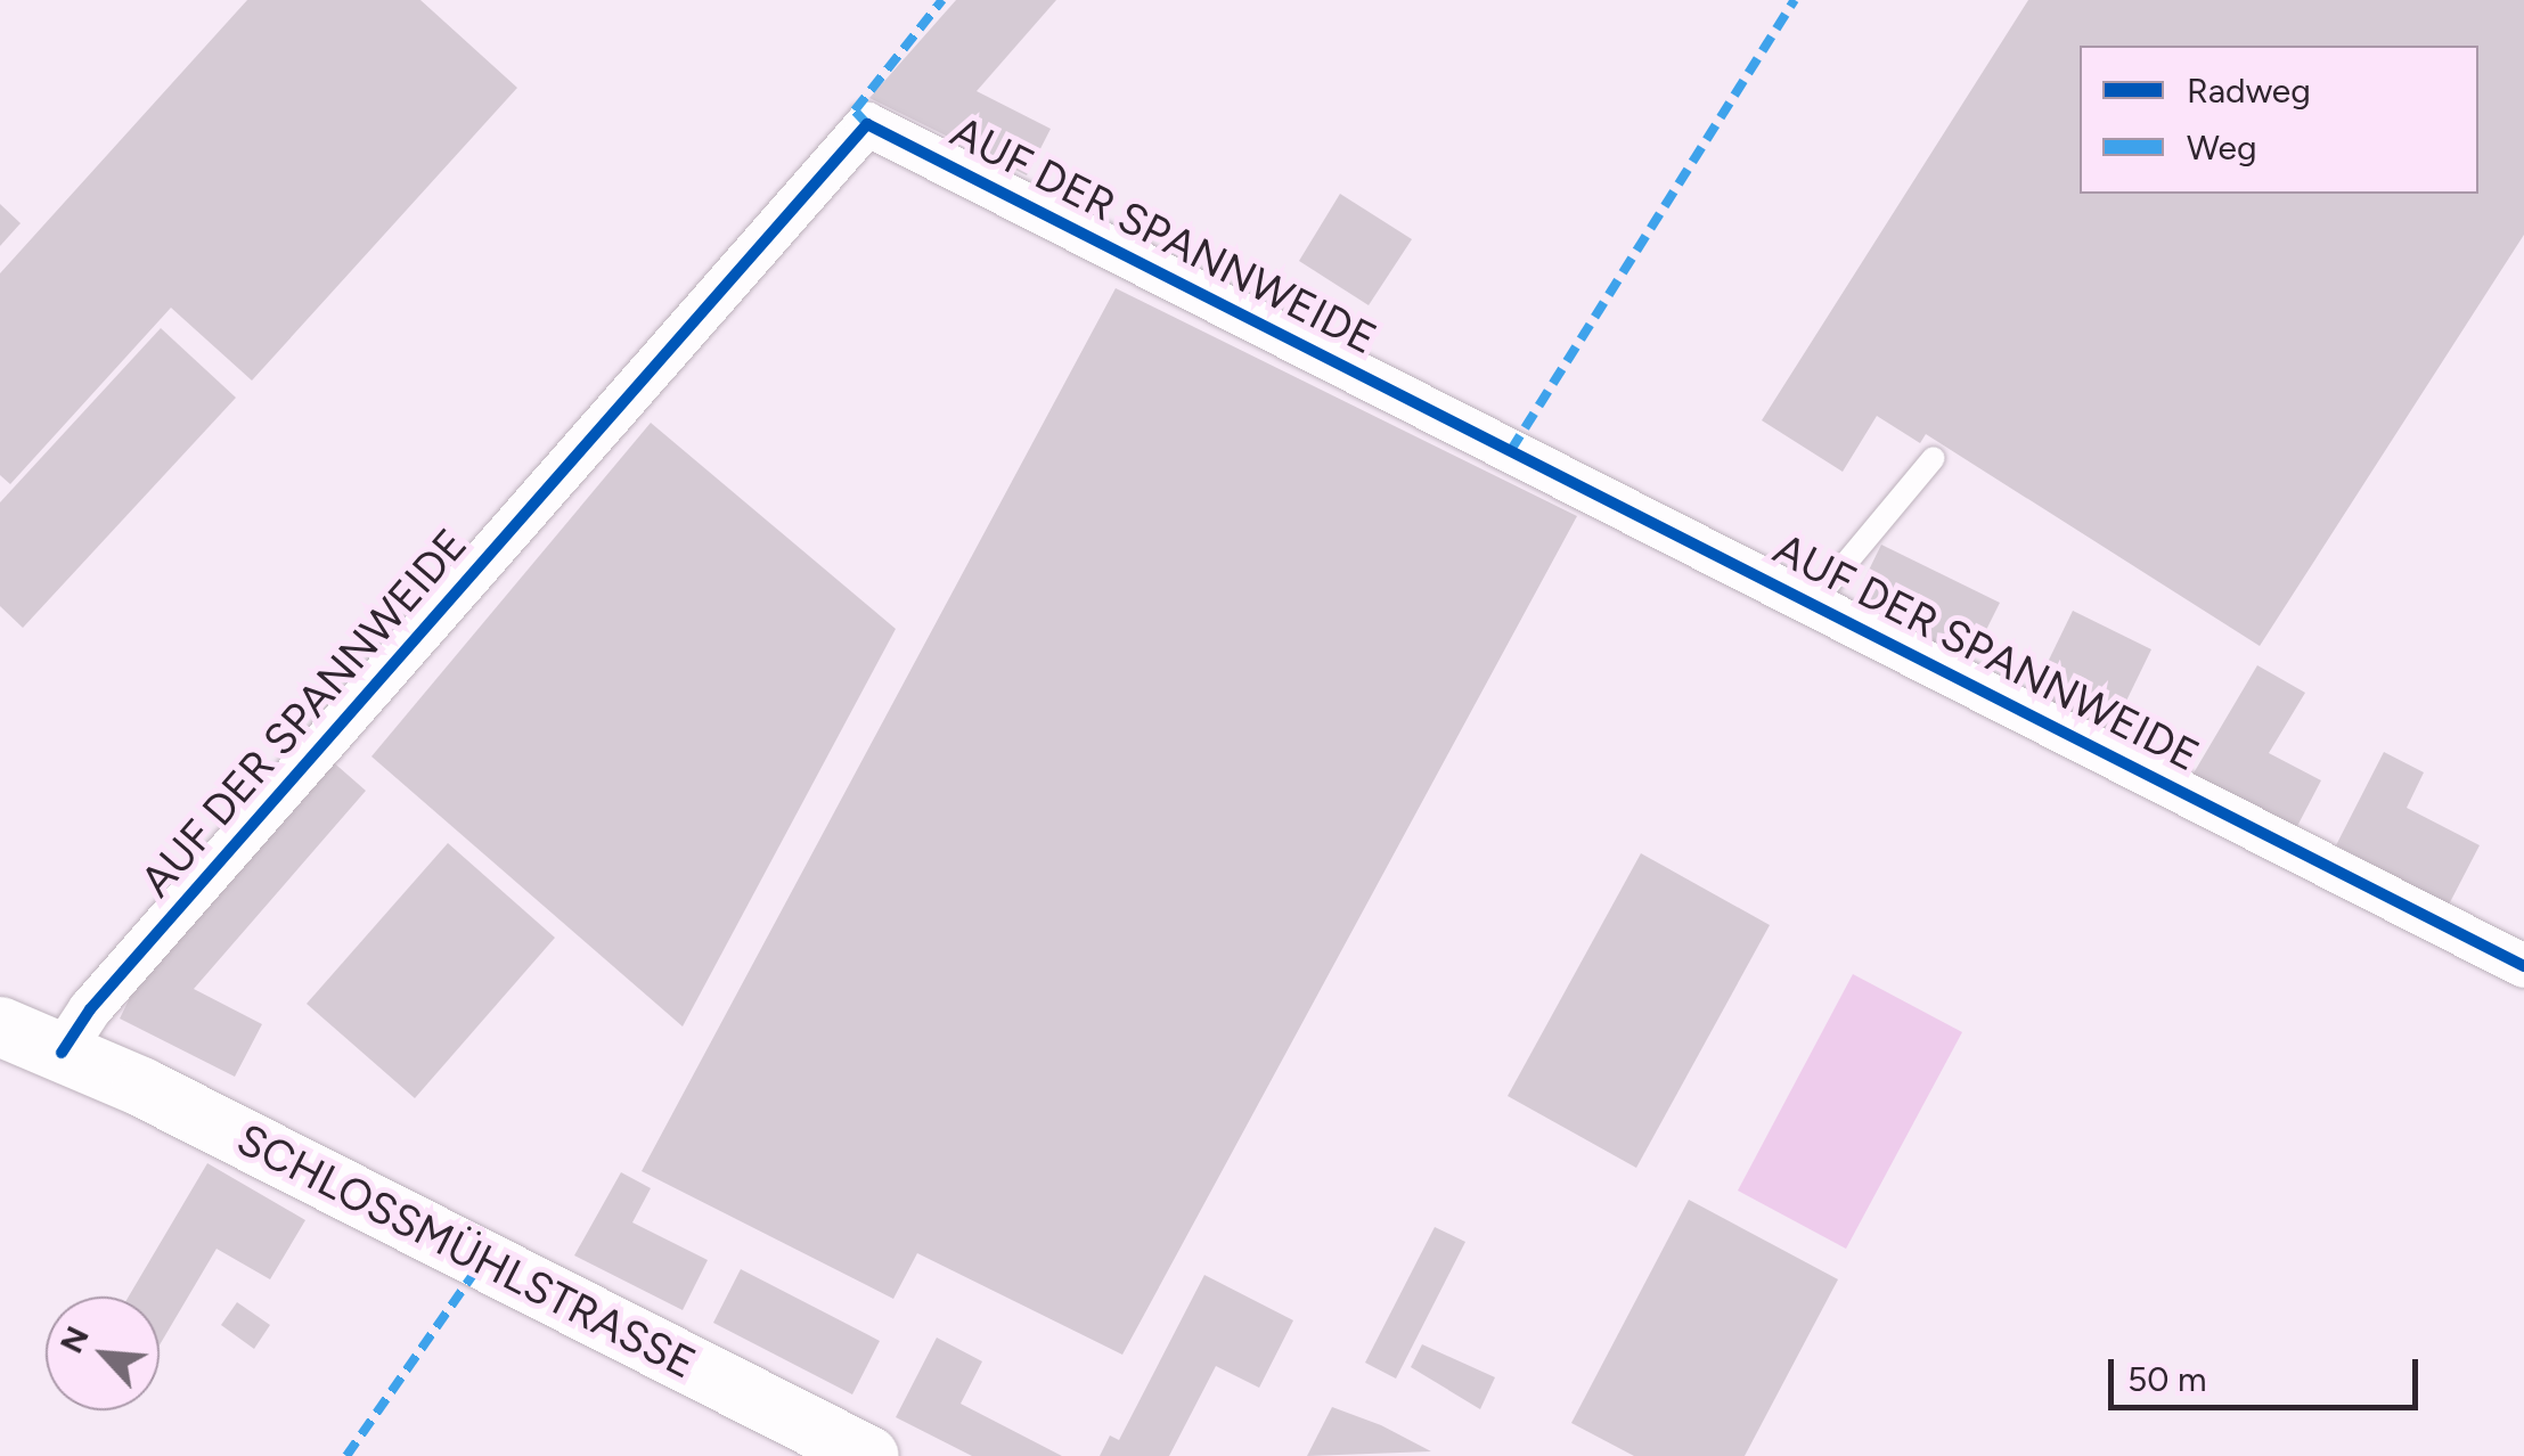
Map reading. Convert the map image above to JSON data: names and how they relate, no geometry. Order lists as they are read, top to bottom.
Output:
{
  "streets": {
    "street": ["AUF DER SPANNWEIDE", "SCHLOSSMÜHLSTRASSE"]
  },
  "crossings": [
    ["AUF DER SPANNWEIDE", "SCHLOSSMÜHLSTRASSE"]
  ],
  "legend": ["Radweg", "Weg"],
  "scale_bar": "50 m",
  "north": "top left"
}
